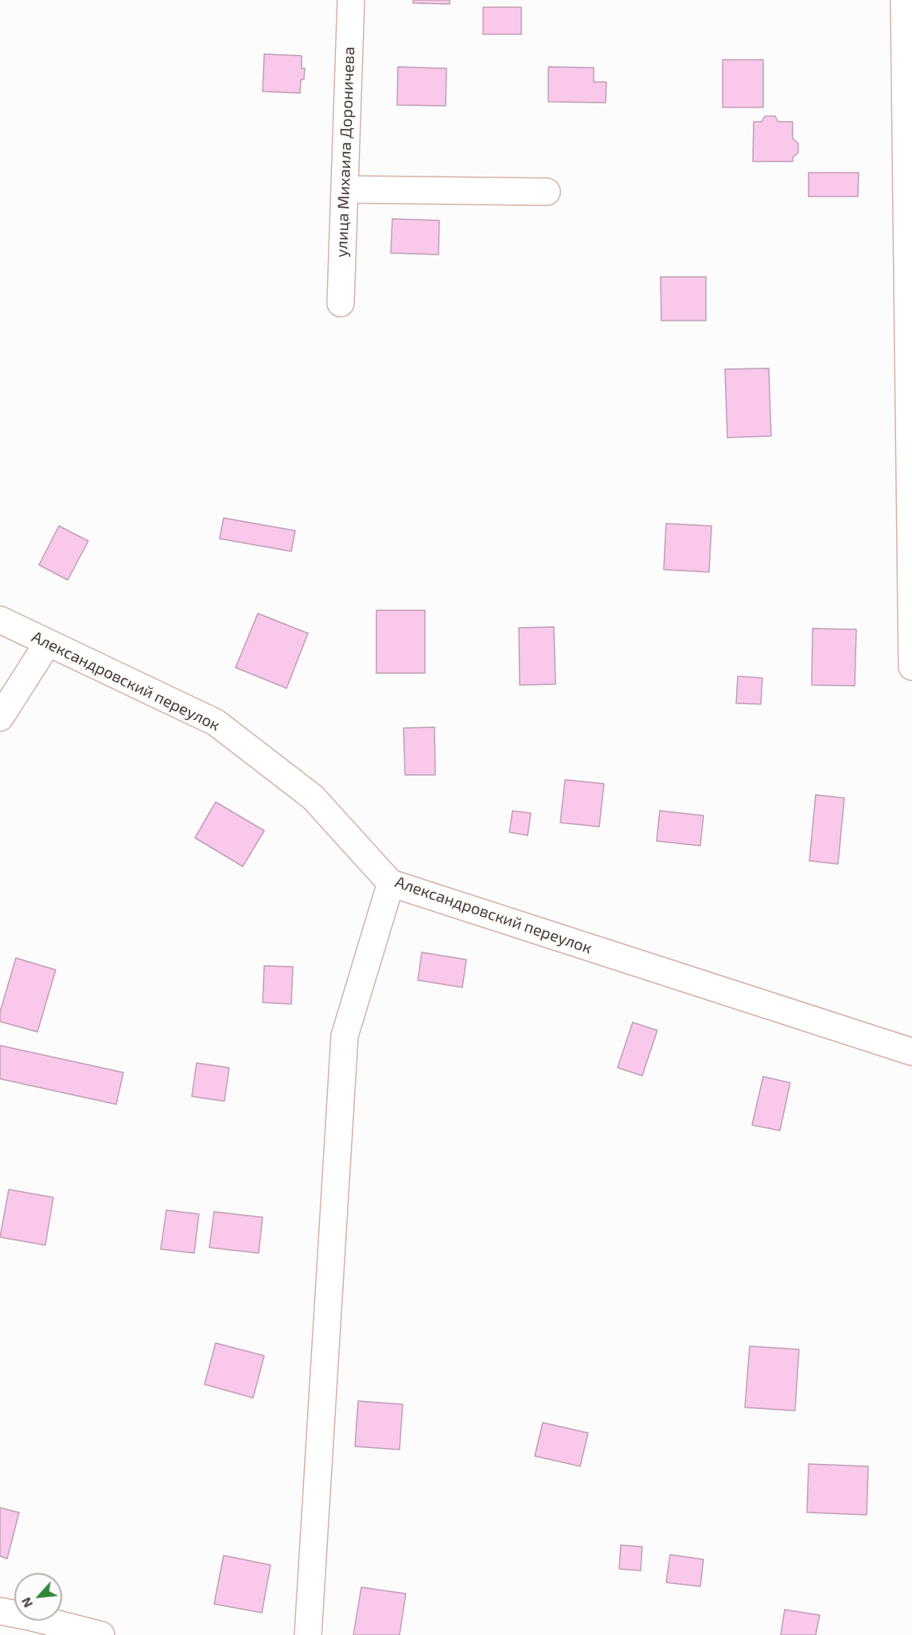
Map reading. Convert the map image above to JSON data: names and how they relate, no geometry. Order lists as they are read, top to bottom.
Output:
{
  "streets": {
    "street": ["улица Михаила Дороничева", "Александровский переулок"]
  },
  "north": "bottom left"
}
